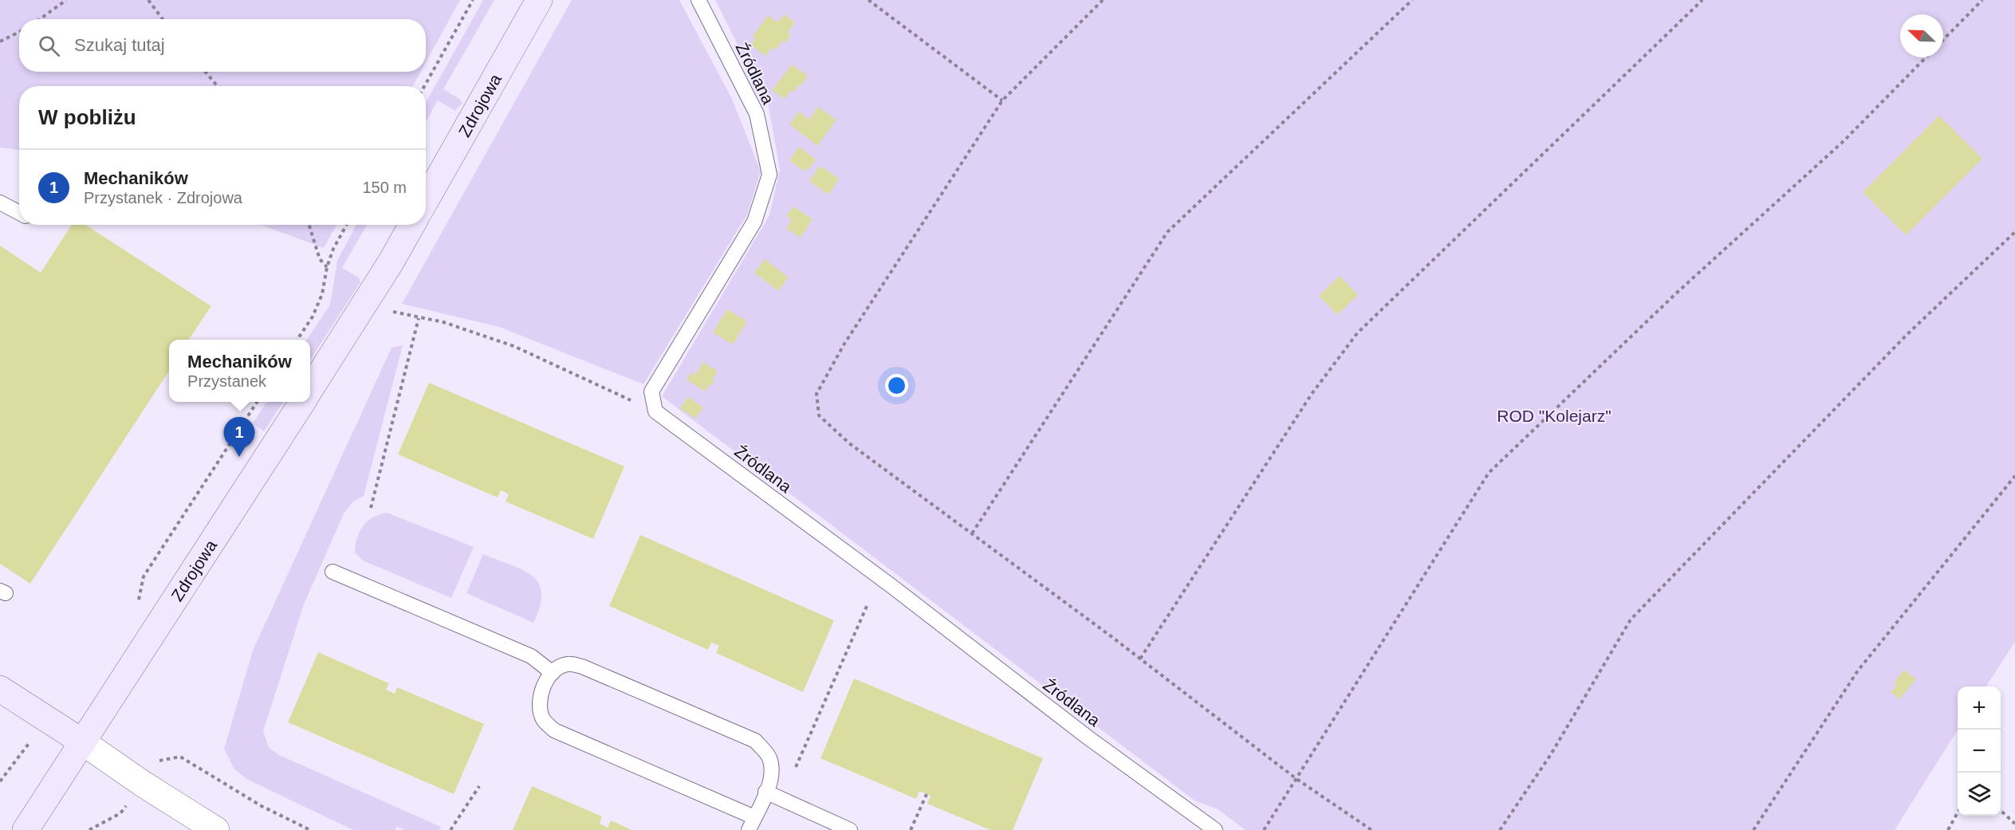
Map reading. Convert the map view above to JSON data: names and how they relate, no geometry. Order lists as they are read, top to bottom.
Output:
{
  "streets": {
    "street": ["Zdrojowa"],
    "lane": ["Źródlana"]
  },
  "parks": ["ROD \"Kolejarz\""],
  "north": "top left",
  "page": {
    "search": "Szukaj tutaj",
    "heading": "W pobliżu",
    "list": [
      {
        "mark": "1",
        "name": "Mechaników",
        "note": "Przystanek · Zdrojowa",
        "value": "150 m"
      }
    ],
    "popup": ["Mechaników", "Przystanek"],
    "pins": "1",
    "map_buttons": ["+", "−"]
  }
}
